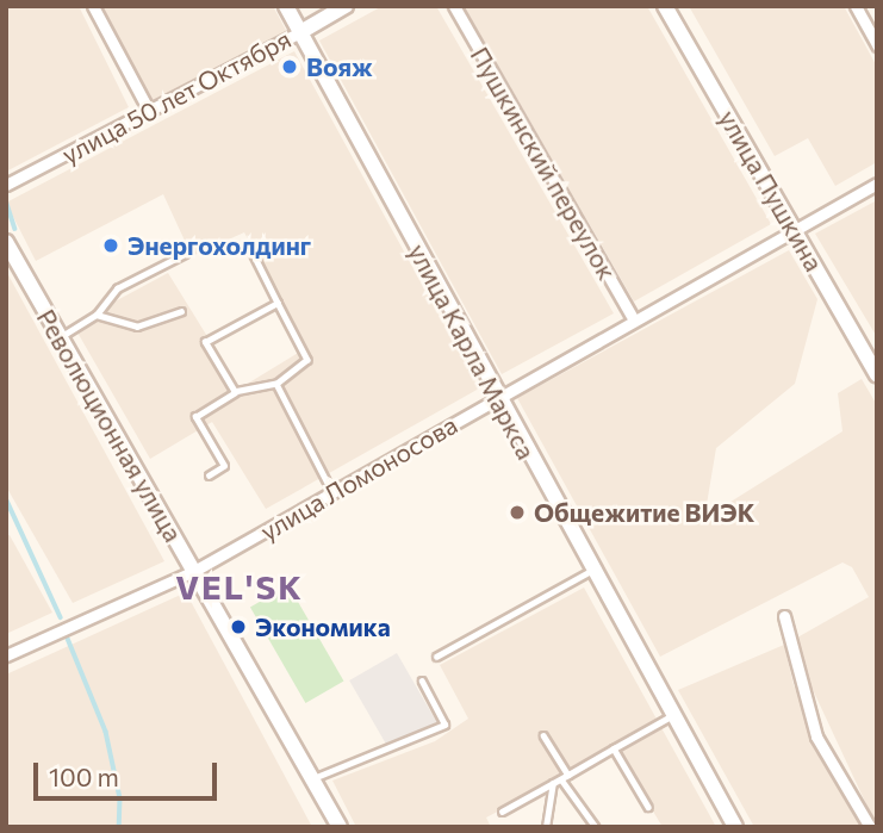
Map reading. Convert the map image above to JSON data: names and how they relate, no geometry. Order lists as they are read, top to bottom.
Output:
{
  "streets": {
    "main road": [
      "улица 50 лет Октября",
      "улица Пушкина",
      "улица Карла Маркса",
      "Революционная улица"
    ],
    "street": ["Пушкинский переулок", "улица Ломоносова"]
  },
  "crossings": [
    ["улица 50 лет Октября", "улица Карла Маркса"],
    ["Пушкинский переулок", "улица Ломоносова"],
    ["улица Пушкина", "улица Ломоносова"],
    ["улица Карла Маркса", "улица Ломоносова"],
    ["Революционная улица", "улица Ломоносова"]
  ],
  "districts": ["VEL'SK"],
  "places": [
    "Вояж",
    "Энергохолдинг",
    "Общежитие ВИЭК",
    "Экономика"
  ],
  "scale_bar": "100 m"
}
